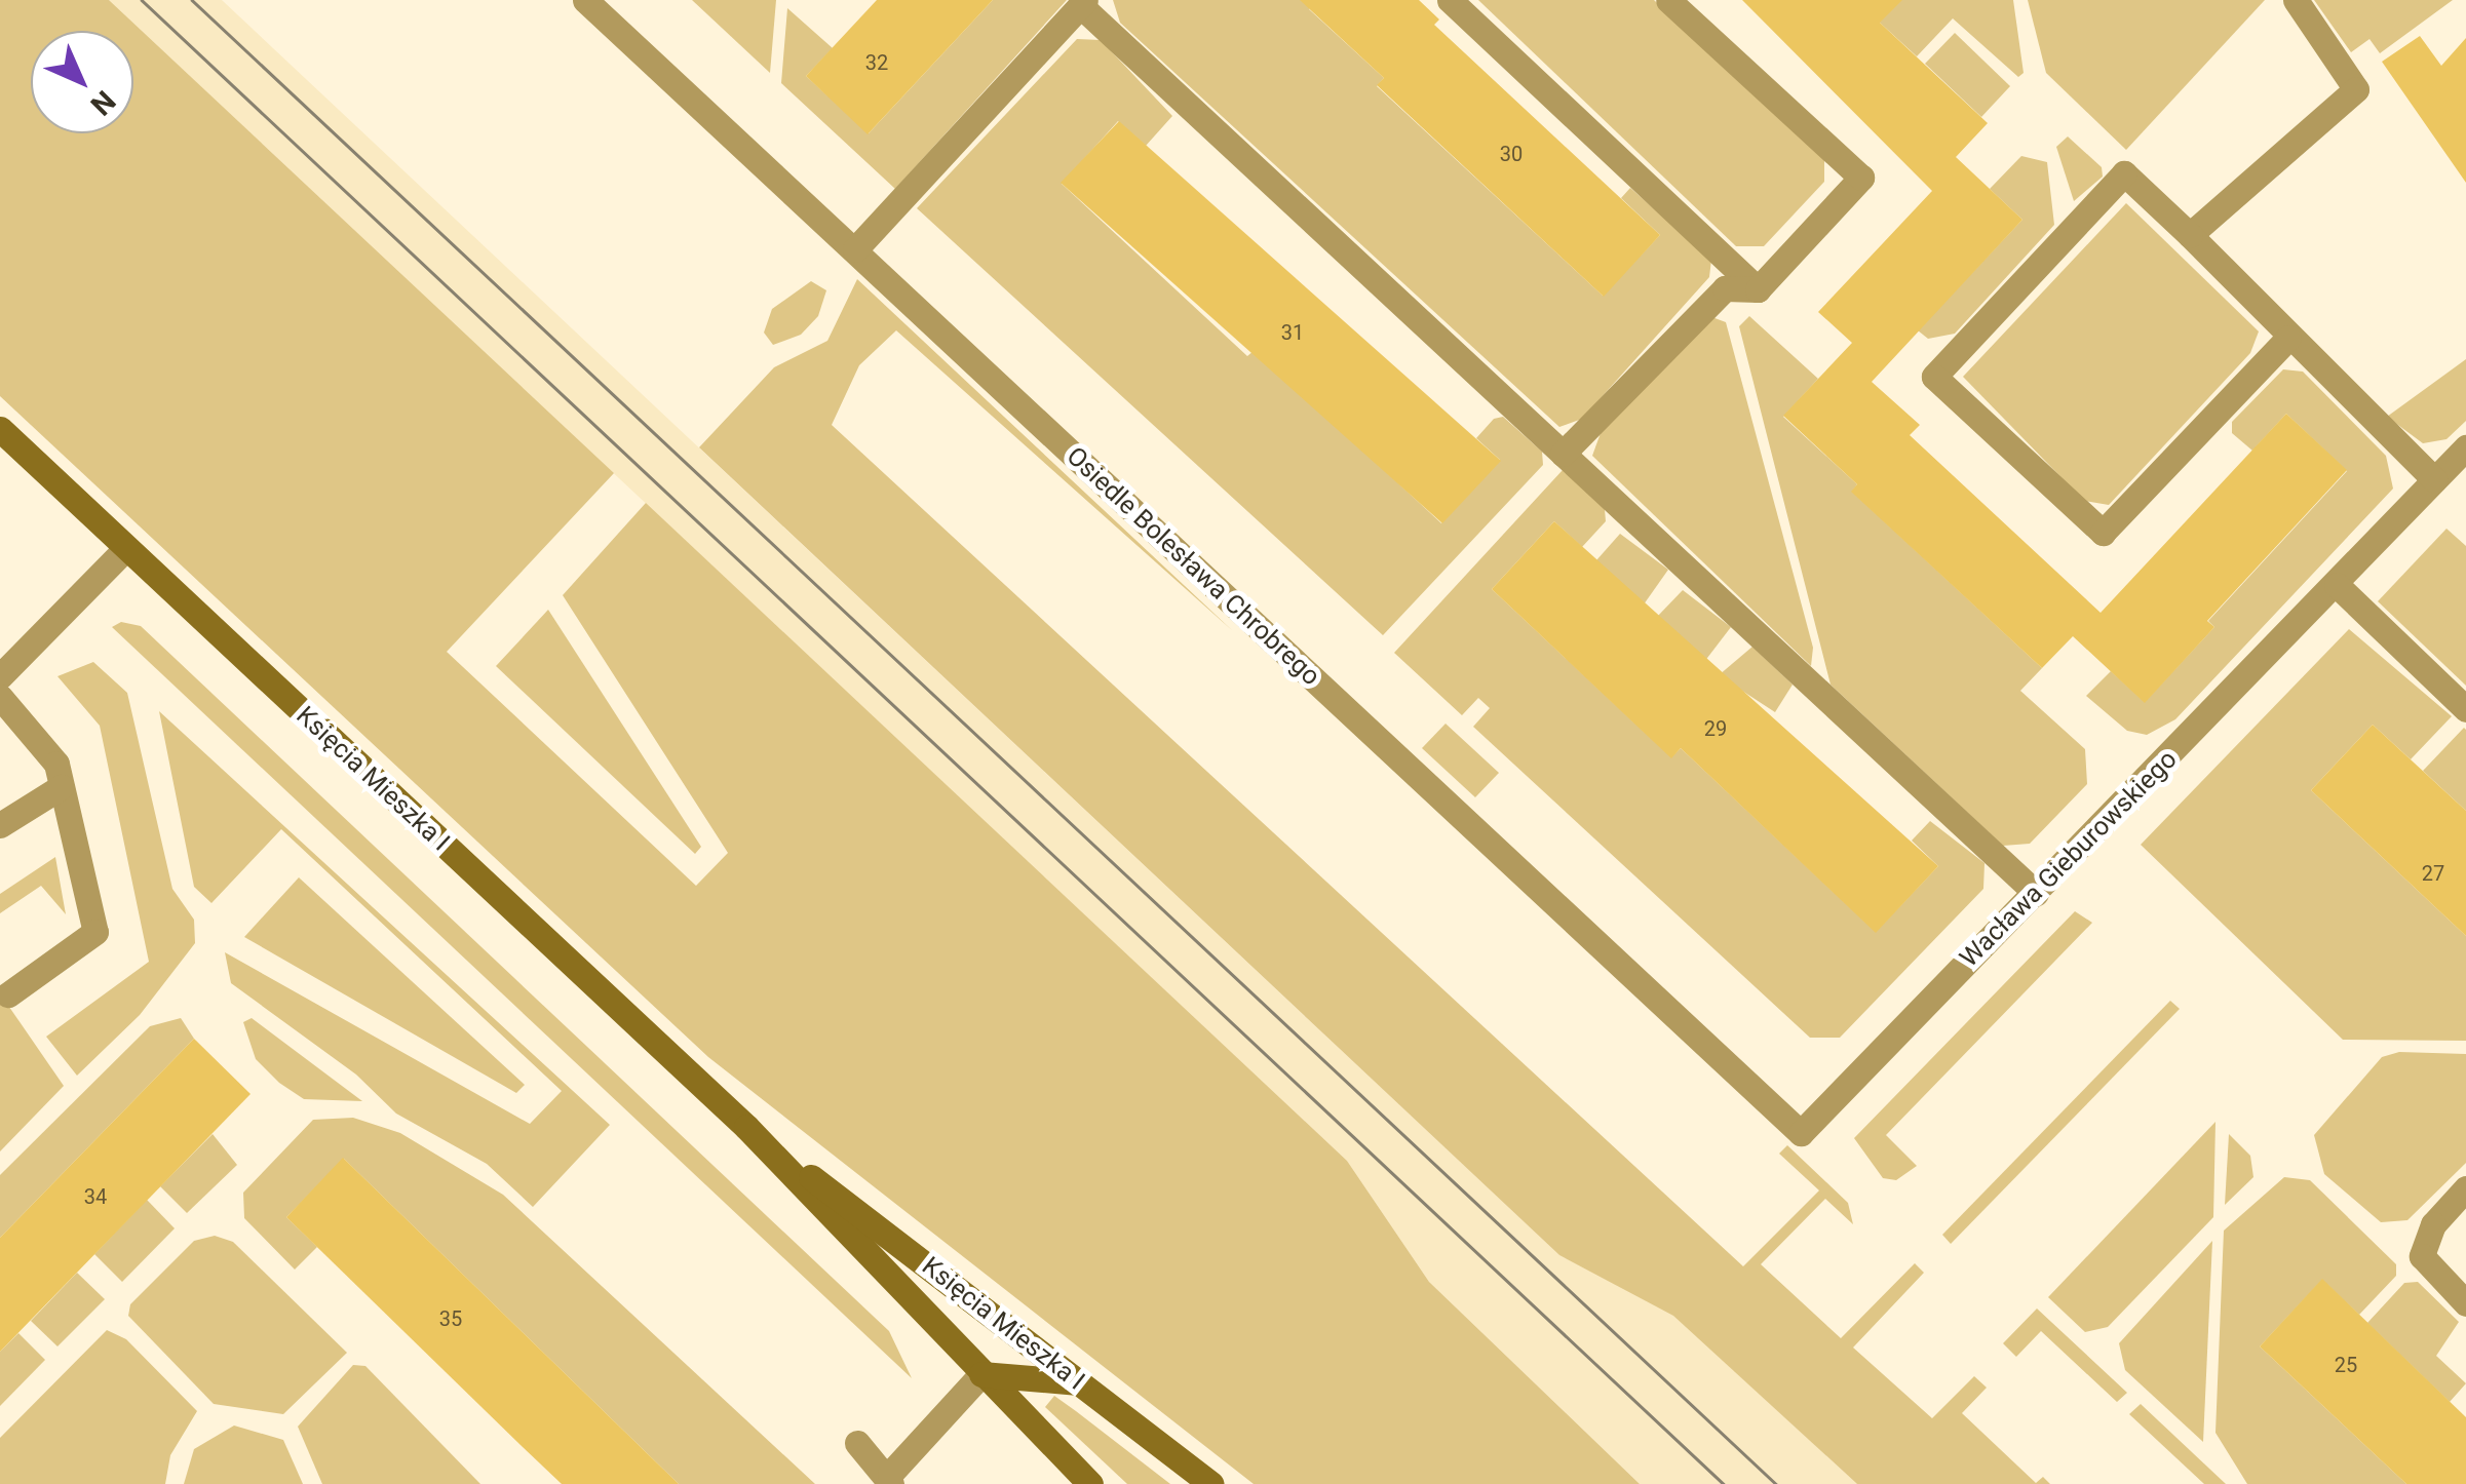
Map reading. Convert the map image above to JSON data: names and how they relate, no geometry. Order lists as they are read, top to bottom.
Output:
{
  "streets": {
    "street": ["Osiedle Bolesława Chrobrego", "Księcia Mieszka I", "Wacława Gieburowskiego"]
  },
  "crossings": [
    ["Osiedle Bolesława Chrobrego", "Wacława Gieburowskiego"]
  ],
  "house_numbers": [
    "32",
    "30",
    "31",
    "29",
    "27",
    "34",
    "35",
    "25"
  ],
  "north": "bottom right"
}
